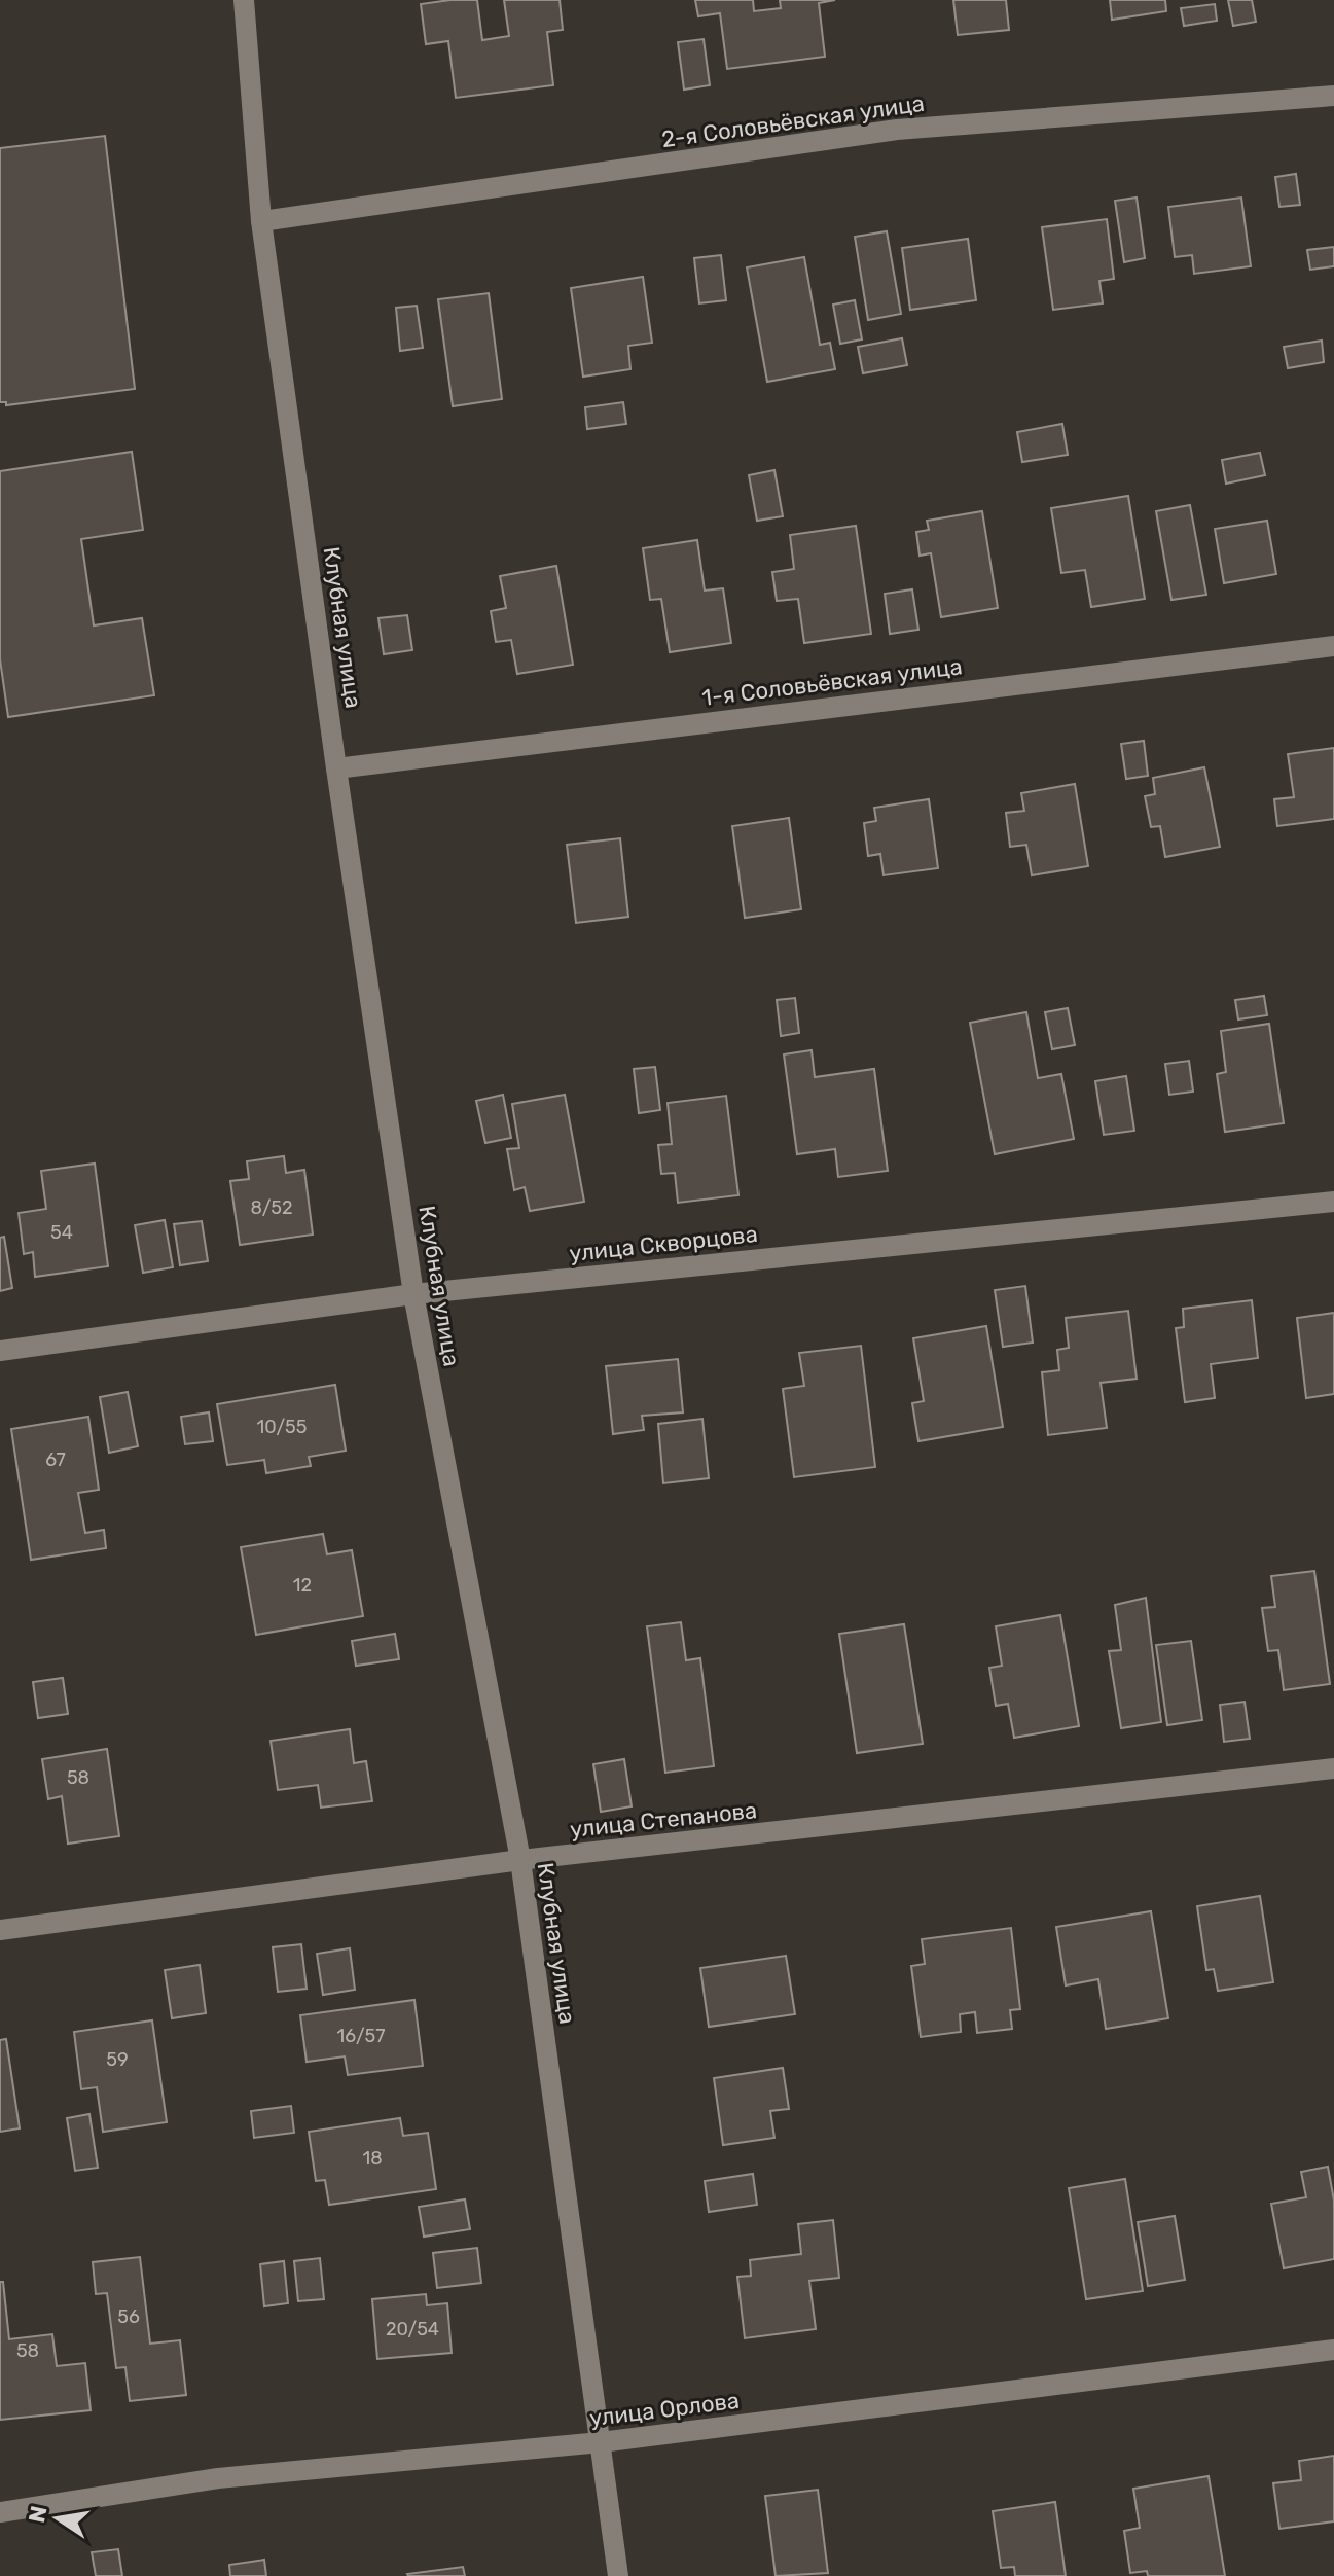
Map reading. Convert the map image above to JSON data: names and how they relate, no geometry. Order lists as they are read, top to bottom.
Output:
{
  "streets": {
    "street": [
      "2-я Соловьёвская улица",
      "Клубная улица",
      "1-я Соловьёвская улица",
      "улица Скворцова",
      "улица Степанова",
      "улица Орлова"
    ]
  },
  "crossings": [
    ["2-я Соловьёвская улица", "Клубная улица"],
    ["Клубная улица", "1-я Соловьёвская улица"],
    ["Клубная улица", "улица Скворцова"],
    ["Клубная улица", "улица Степанова"],
    ["Клубная улица", "улица Орлова"]
  ],
  "house_numbers": [
    "8/52",
    "54",
    "10/55",
    "67",
    "12",
    "58",
    "16/57",
    "59",
    "18",
    "56",
    "20/54",
    "58"
  ],
  "north": "left"
}
